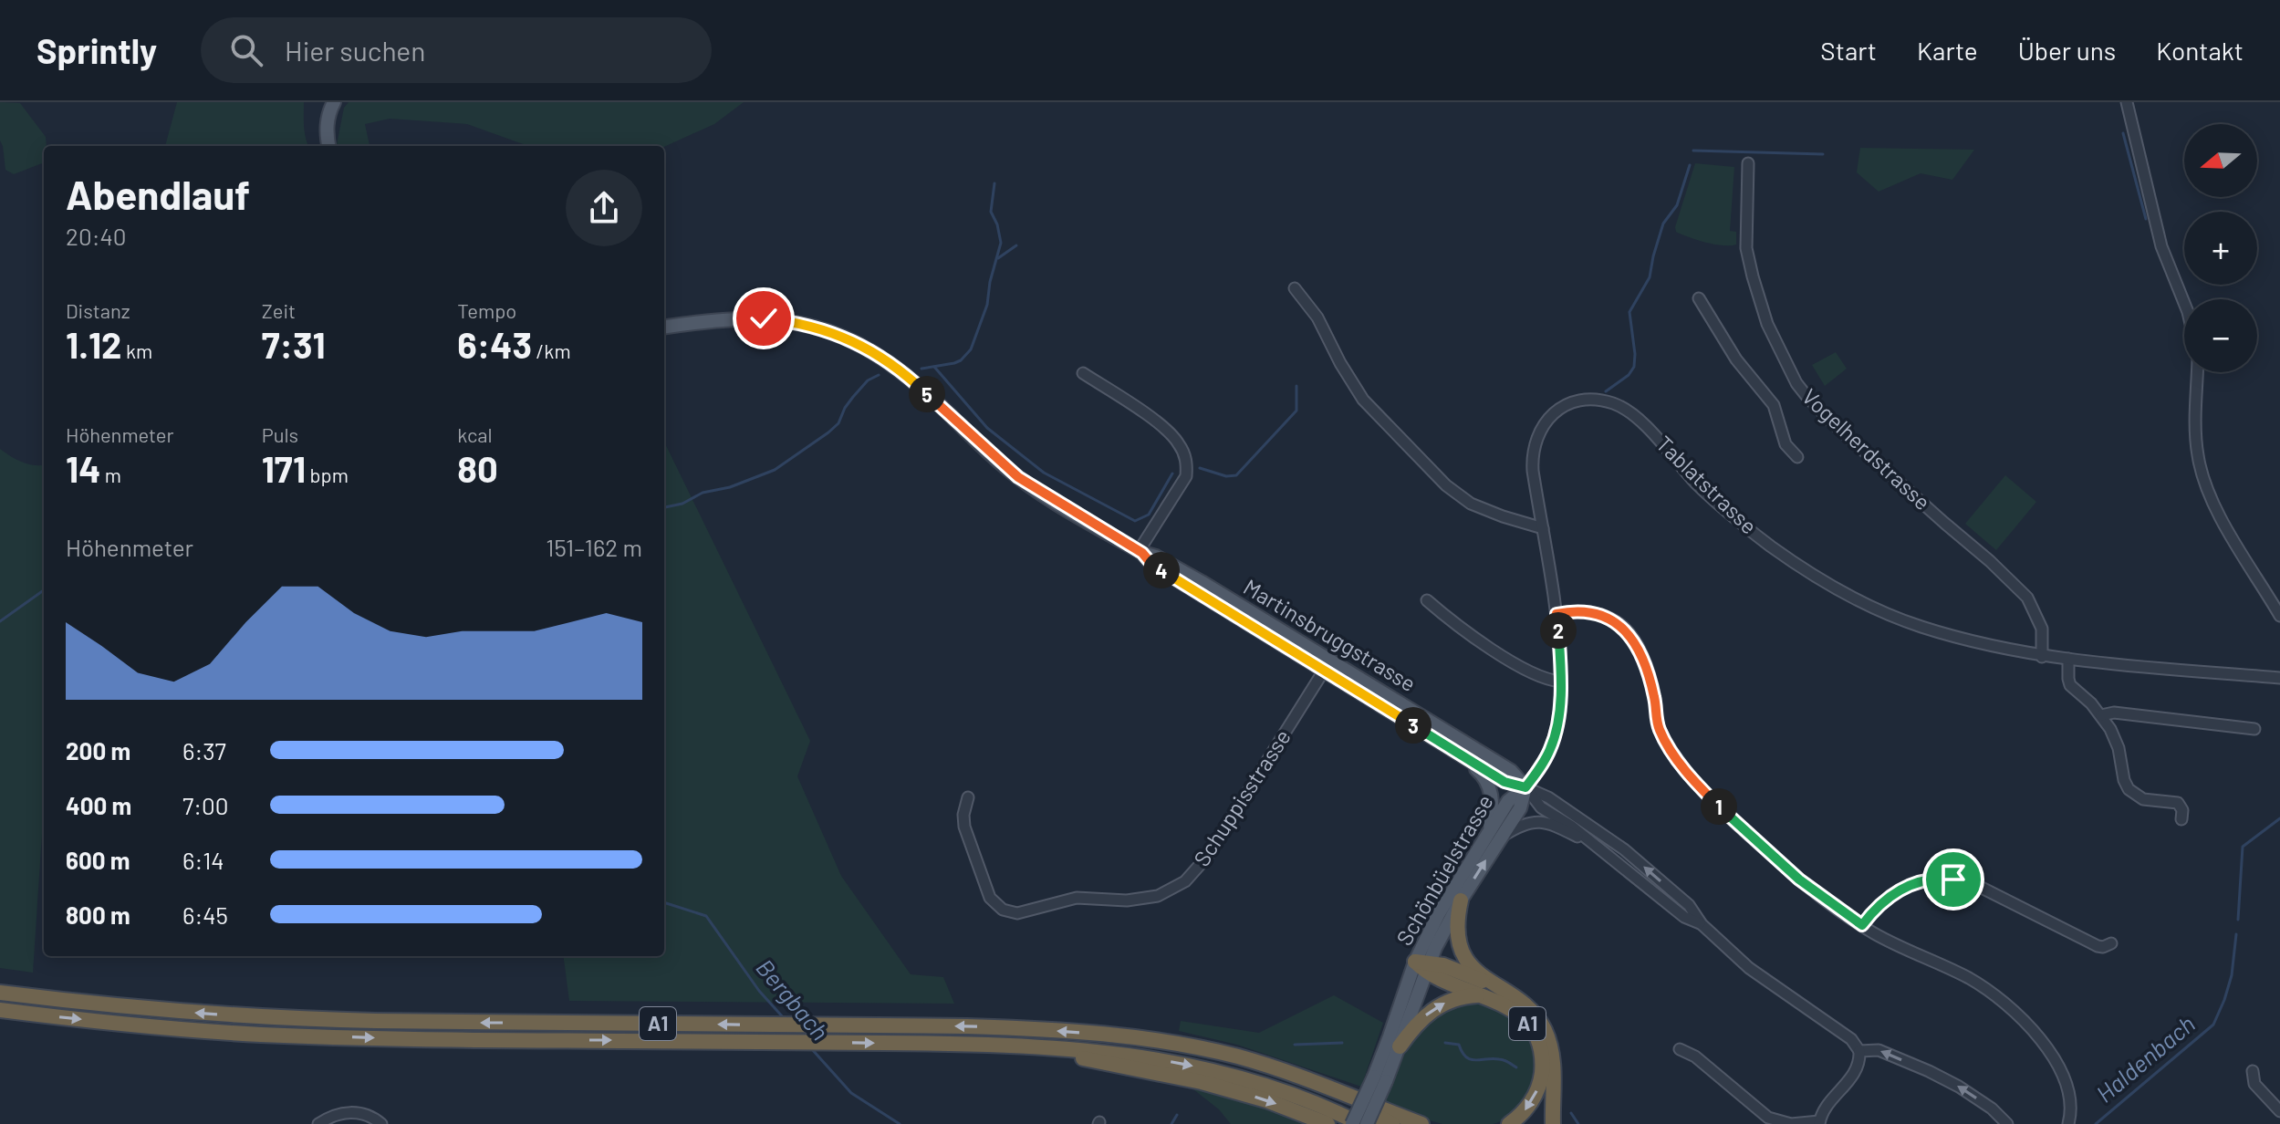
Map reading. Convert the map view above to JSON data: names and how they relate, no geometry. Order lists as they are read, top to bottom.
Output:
{
  "streets": {
    "highway": ["A1"],
    "main road": ["Martinsbruggstrasse", "Schönbüelstrasse"],
    "street": ["Vogelherdstrasse", "Tablatstrasse", "Schuppisstrasse"]
  },
  "crossings": [
    ["Vogelherdstrasse", "Tablatstrasse"],
    ["Tablatstrasse", "Martinsbruggstrasse"],
    ["Tablatstrasse", "Schönbüelstrasse"],
    ["Martinsbruggstrasse", "Schuppisstrasse"],
    ["Martinsbruggstrasse", "Schönbüelstrasse"],
    ["Schönbüelstrasse", "A1"]
  ],
  "water": ["Bergbach", "Haldenbach"],
  "north": "left",
  "page": {
    "header": "Sprintly",
    "search": "Hier suchen",
    "nav": [
      "Start",
      "Karte",
      "Über uns",
      "Kontakt"
    ],
    "map_buttons": ["+", "−"],
    "heading": ["Abendlauf", "20:40"],
    "stats": [
      ["Distanz", "1.12 km"],
      ["Zeit", "7:31"],
      ["Tempo", "6:43 /km"],
      ["Höhenmeter", "14 m"],
      ["Puls", "171 bpm"],
      ["kcal", "80"]
    ],
    "pins": [
      "5",
      "4",
      "2",
      "3",
      "1"
    ],
    "chart": ["Höhenmeter", "151–162 m"],
    "list": [
      {
        "name": "200 m",
        "note": "6:37"
      },
      {
        "name": "400 m",
        "note": "7:00"
      },
      {
        "name": "600 m",
        "note": "6:14"
      },
      {
        "name": "800 m",
        "note": "6:45"
      }
    ]
  }
}
